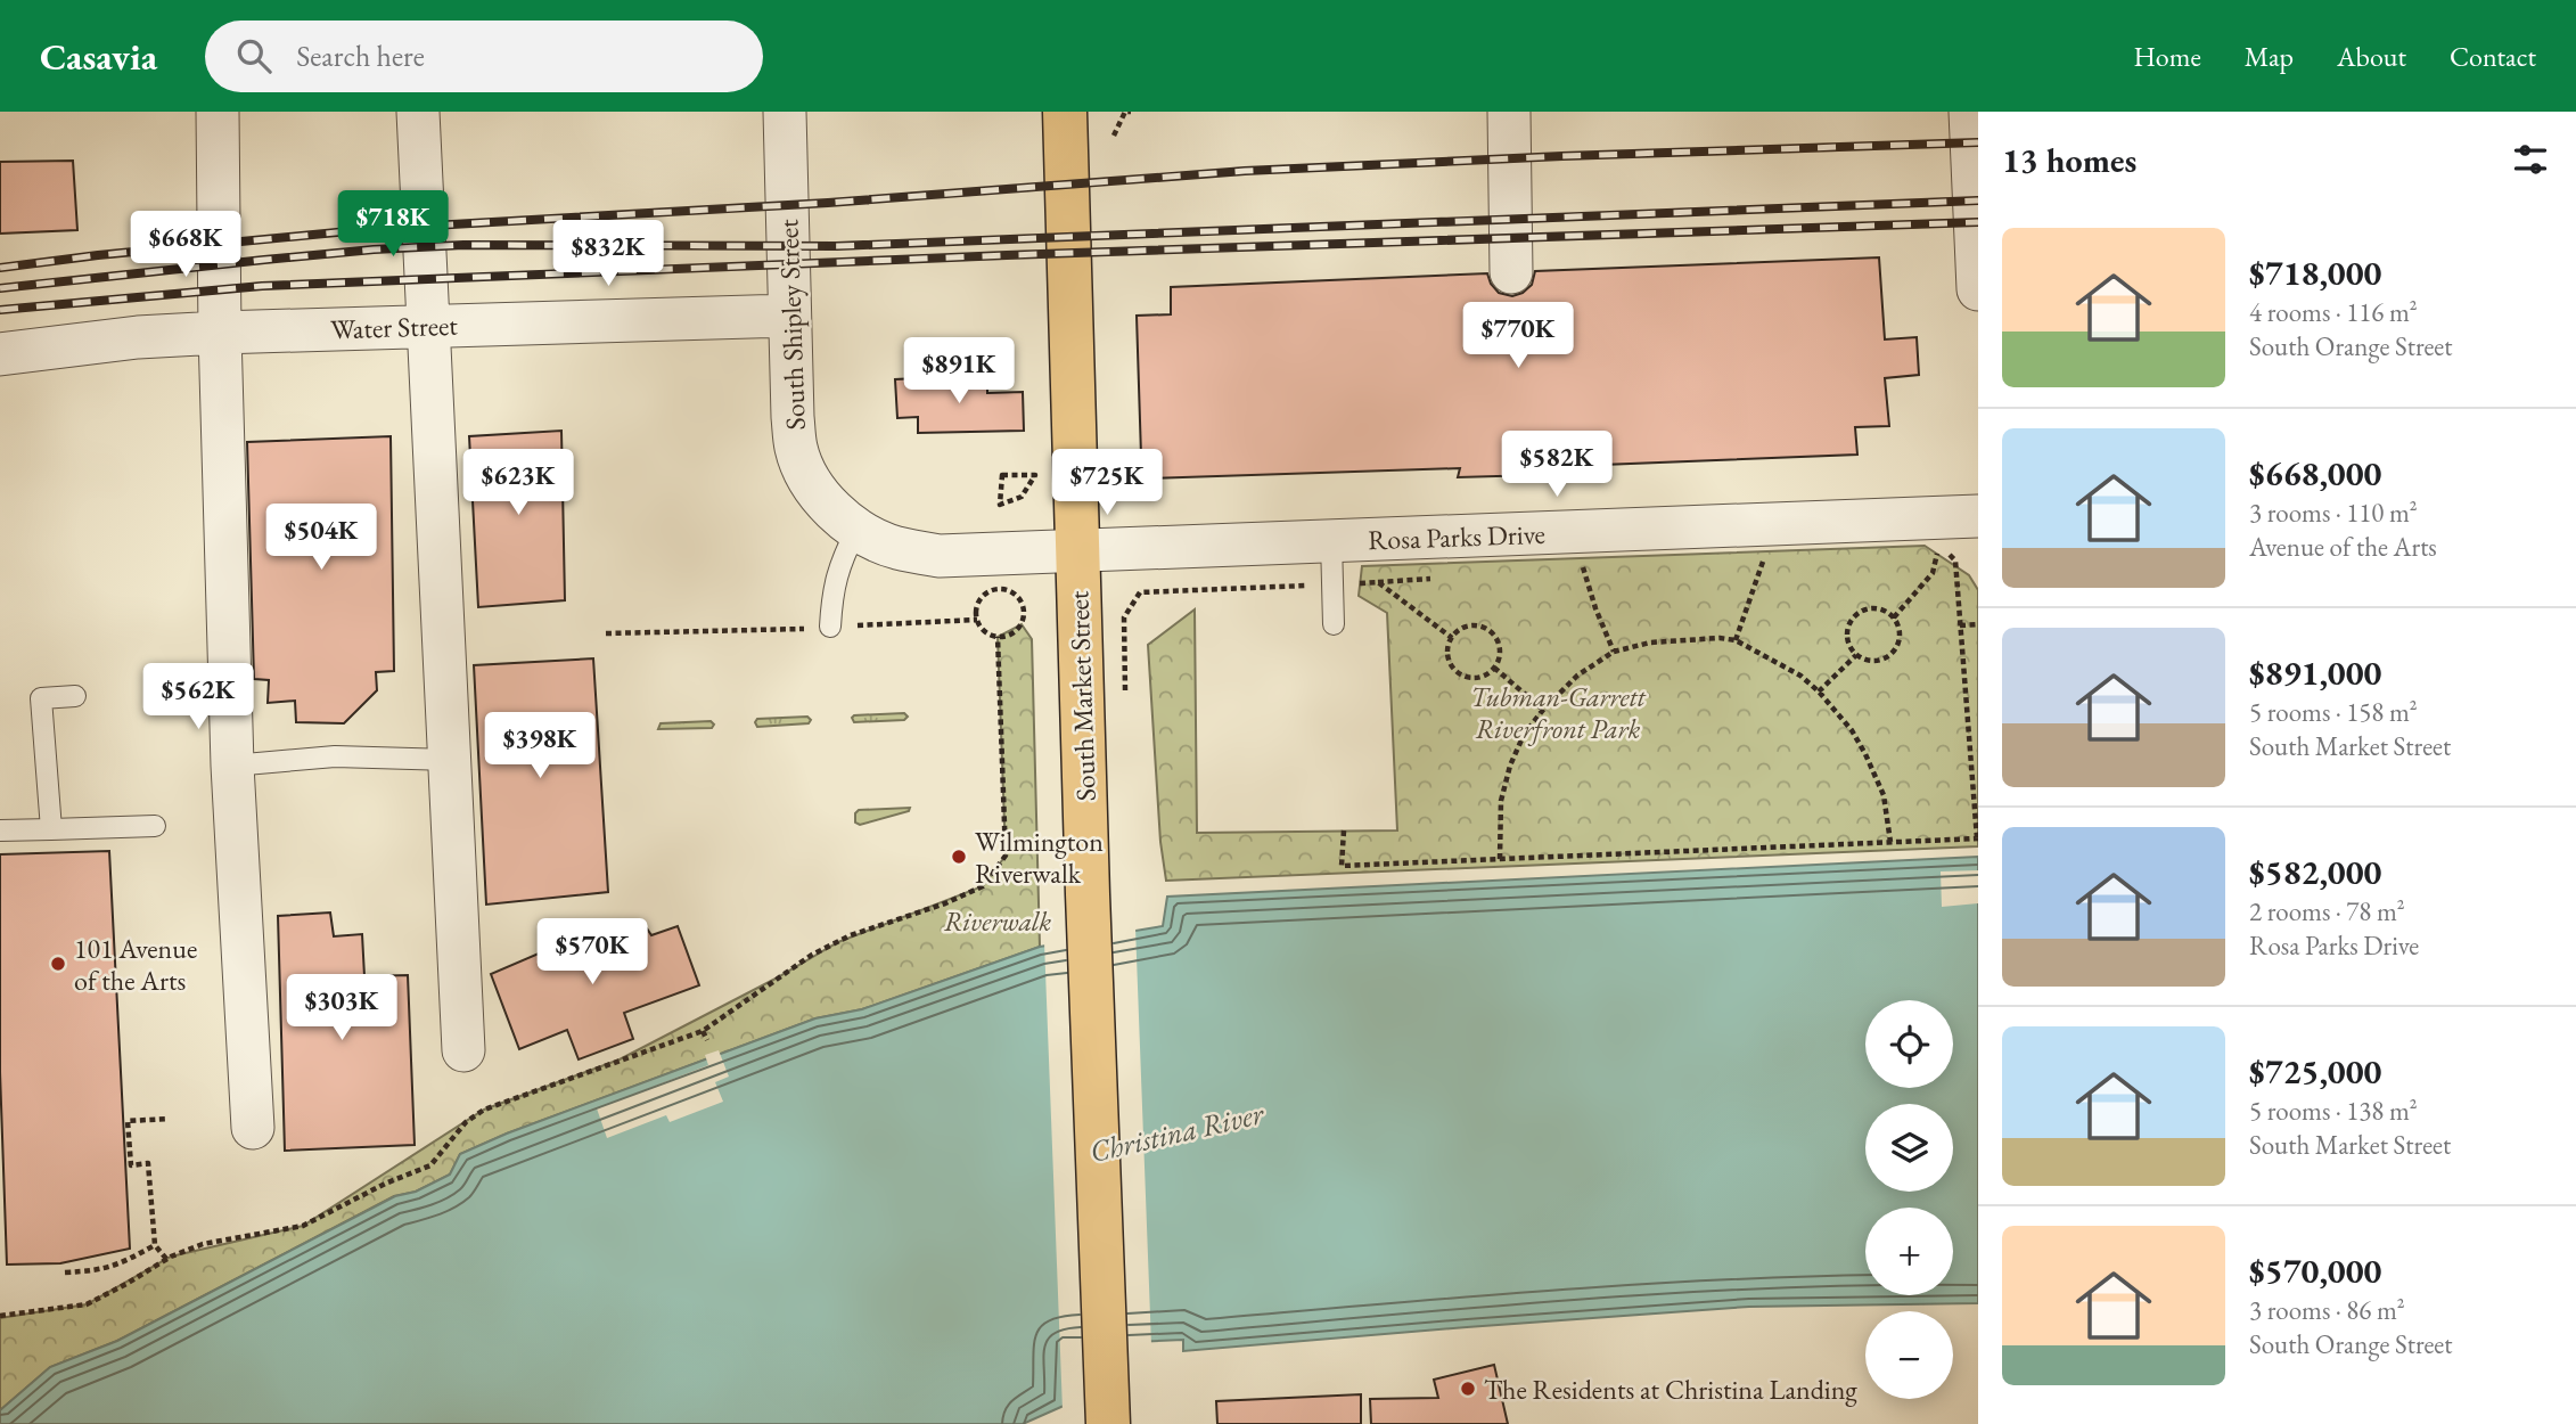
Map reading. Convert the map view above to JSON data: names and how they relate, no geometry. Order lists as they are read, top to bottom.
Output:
{
  "streets": {
    "main road": ["South Market Street"],
    "street": ["South Shipley Street", "Water Street", "Rosa Parks Drive"]
  },
  "crossings": [
    ["South Shipley Street", "Water Street"],
    ["South Shipley Street", "Rosa Parks Drive"],
    ["South Shipley Street", "South Market Street"],
    ["Rosa Parks Drive", "South Market Street"]
  ],
  "water": ["Christina River"],
  "parks": ["Tubman-Garrett Riverfront Park", "Riverwalk"],
  "places": ["Wilmington Riverwalk", "101 Avenue of the Arts", "The Residents at Christina Landing"],
  "page": {
    "header": "Casavia",
    "search": "Search here",
    "nav": [
      "Home",
      "Map",
      "About",
      "Contact"
    ],
    "heading": "13 homes",
    "price": [
      "$718K",
      "$668K",
      "$832K",
      "$770K",
      "$891K",
      "$582K",
      "$623K",
      "$725K",
      "$504K",
      "$562K",
      "$398K",
      "$570K",
      "$303K"
    ],
    "list": [
      {
        "name": "$718,000",
        "note": "4 rooms · 116 m² · South Orange Street"
      },
      {
        "name": "$668,000",
        "note": "3 rooms · 110 m² · Avenue of the Arts"
      },
      {
        "name": "$891,000",
        "note": "5 rooms · 158 m² · South Market Street"
      },
      {
        "name": "$582,000",
        "note": "2 rooms · 78 m² · Rosa Parks Drive"
      },
      {
        "name": "$725,000",
        "note": "5 rooms · 138 m² · South Market Street"
      },
      {
        "name": "$570,000",
        "note": "3 rooms · 86 m² · South Orange Street"
      }
    ],
    "map_buttons": ["+", "−"]
  }
}
